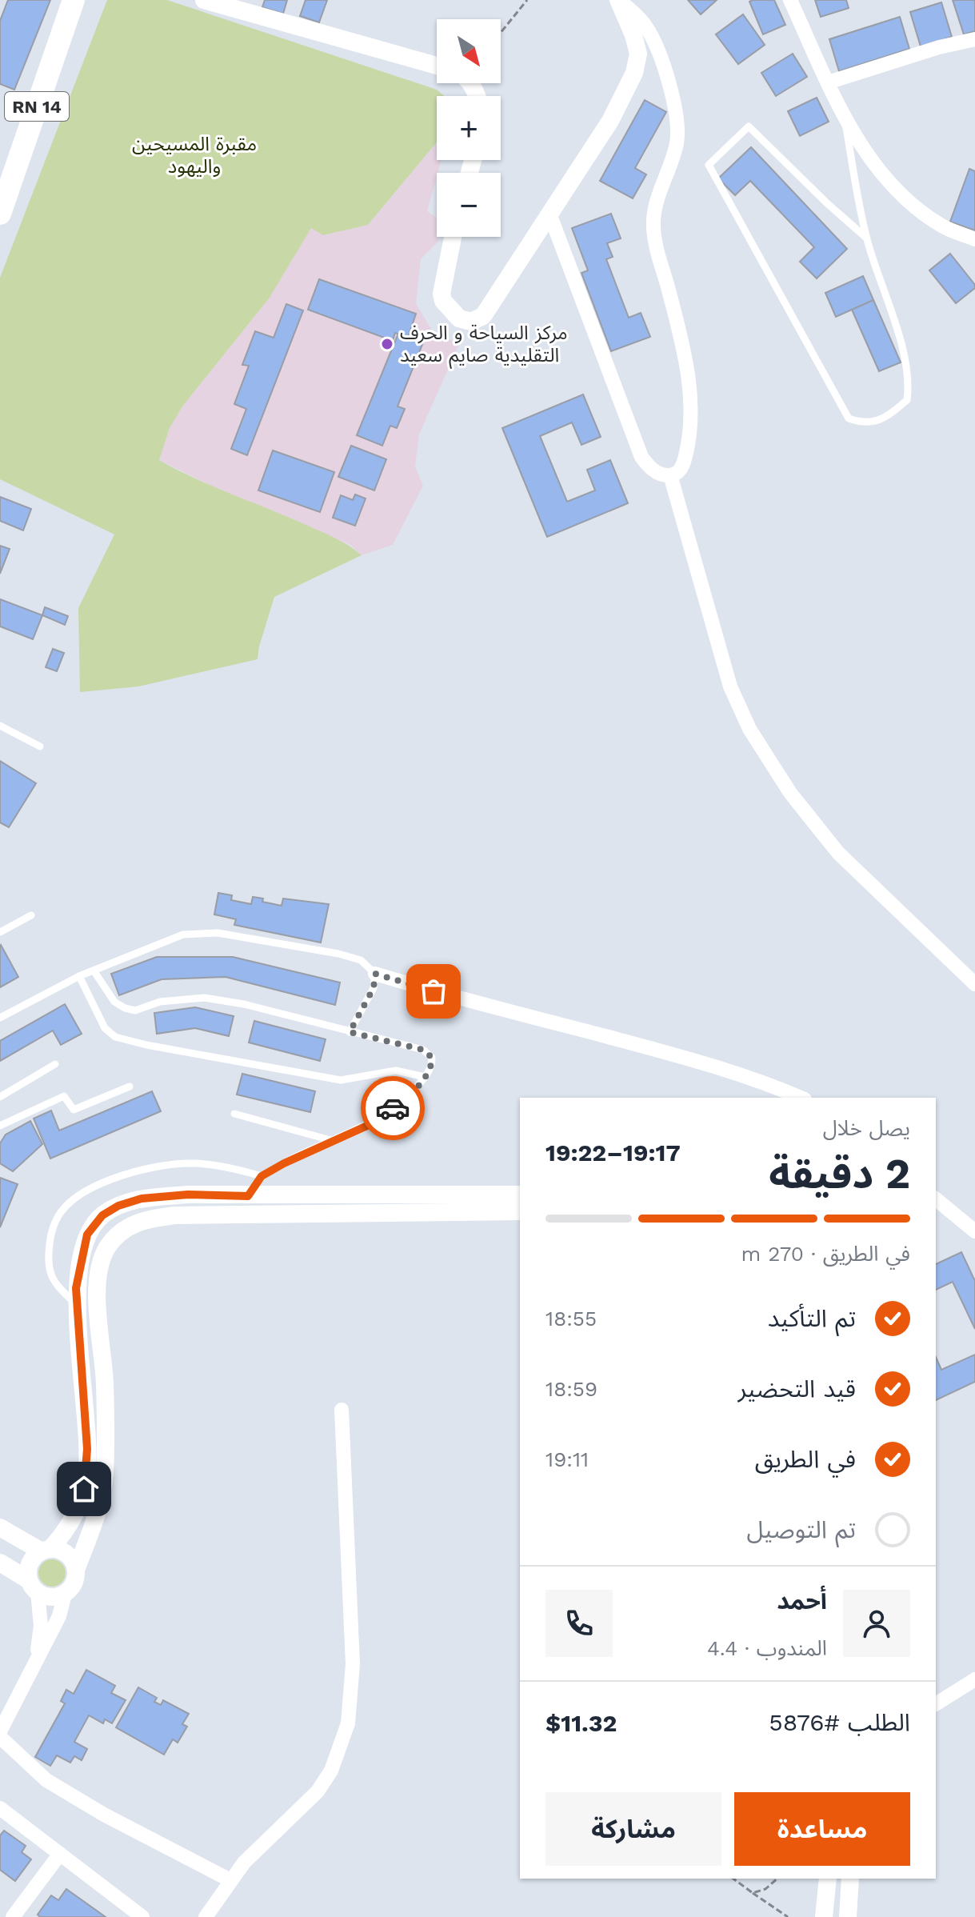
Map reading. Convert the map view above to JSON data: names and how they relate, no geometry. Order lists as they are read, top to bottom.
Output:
{
  "streets": {
    "main road": ["RN 14"]
  },
  "parks": ["مقبرة المسيحين واليهود"],
  "places": ["مركز السياحة و الحرف التقليدية صايم سعيد"],
  "north": "bottom right",
  "page": {
    "map_buttons": ["+", "−"],
    "heading": ["2 دقيقة", "يصل خلال", "19:17–19:22"],
    "panel": [
      "أحمد",
      "المندوب · 4.4",
      "الطلب #5876",
      "$11.32"
    ],
    "bar": "في الطريق · 270 m",
    "list": [
      ["تم التأكيد", "18:55"],
      ["قيد التحضير", "18:59"],
      ["في الطريق", "19:11"],
      "تم التوصيل"
    ],
    "buttons": ["مساعدة", "مشاركة"]
  }
}
